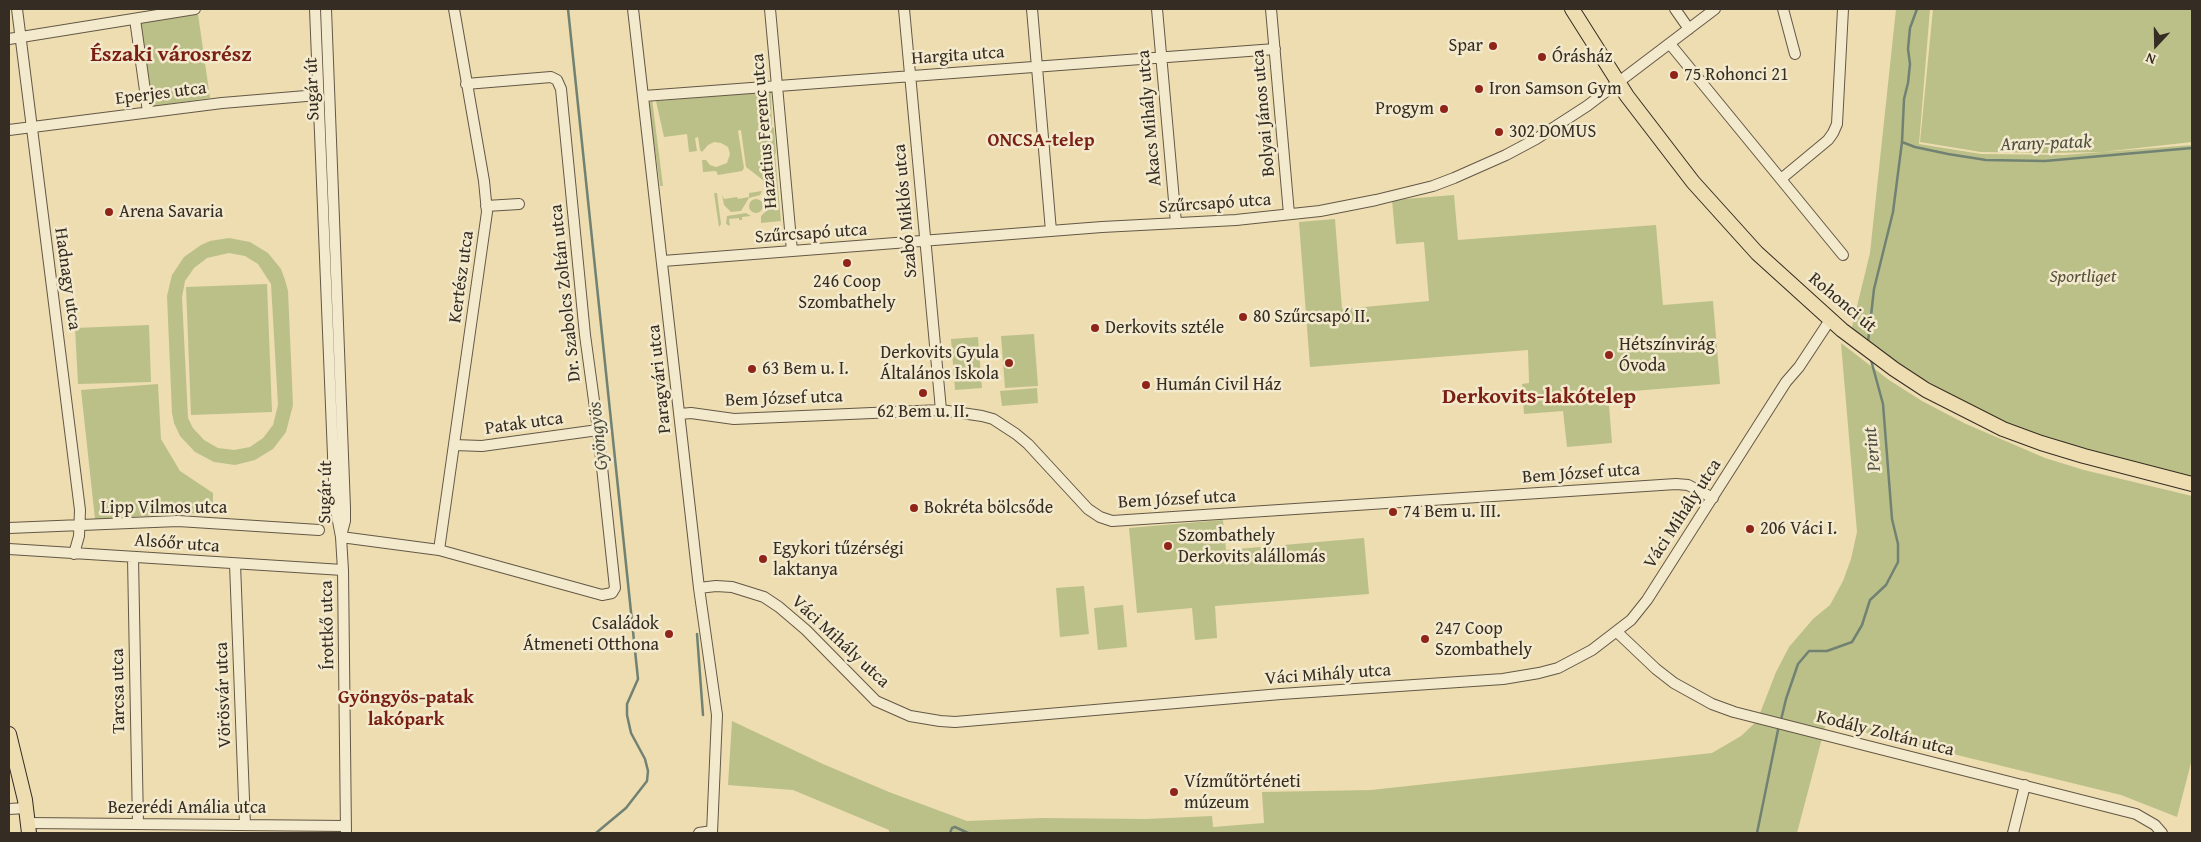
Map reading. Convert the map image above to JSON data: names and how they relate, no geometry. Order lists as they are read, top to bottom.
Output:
{
  "streets": {
    "main road": ["Rohonci út"],
    "street": [
      "Hargita utca",
      "Sugár út",
      "Eperjes utca",
      "Bolyai János utca",
      "Akacs Mihály utca",
      "Hazatius Ferenc utca",
      "Szűrcsapó utca",
      "Szabó Miklós utca",
      "Kertész utca",
      "Hadnagy utca",
      "Dr. Szabolcs Zoltán utca",
      "Paragvári utca",
      "Bem József utca",
      "Patak utca",
      "Lipp Vilmos utca",
      "Váci Mihály utca",
      "Alsóőr utca",
      "Írottkő utca",
      "Tarcsa utca",
      "Vörösvár utca",
      "Kodály Zoltán utca",
      "Bezerédi Amália utca"
    ]
  },
  "crossings": [
    ["Hargita utca", "Bolyai János utca"],
    ["Hargita utca", "Akacs Mihály utca"],
    ["Hargita utca", "Hazatius Ferenc utca"],
    ["Hargita utca", "Szabó Miklós utca"],
    ["Hargita utca", "Paragvári utca"],
    ["Sugár út", "Eperjes utca"],
    ["Sugár út", "Írottkő utca"],
    ["Eperjes utca", "Hadnagy utca"],
    ["Bolyai János utca", "Szűrcsapó utca"],
    ["Akacs Mihály utca", "Szűrcsapó utca"],
    ["Hazatius Ferenc utca", "Szűrcsapó utca"],
    ["Szűrcsapó utca", "Szabó Miklós utca"],
    ["Szűrcsapó utca", "Rohonci út"],
    ["Szűrcsapó utca", "Paragvári utca"],
    ["Szabó Miklós utca", "Bem József utca"],
    ["Kertész utca", "Dr. Szabolcs Zoltán utca"],
    ["Kertész utca", "Patak utca"],
    ["Hadnagy utca", "Lipp Vilmos utca"],
    ["Hadnagy utca", "Alsóőr utca"],
    ["Dr. Szabolcs Zoltán utca", "Patak utca"],
    ["Rohonci út", "Váci Mihály utca"],
    ["Paragvári utca", "Bem József utca"],
    ["Paragvári utca", "Váci Mihály utca"],
    ["Bem József utca", "Váci Mihály utca"],
    ["Váci Mihály utca", "Kodály Zoltán utca"],
    ["Alsóőr utca", "Írottkő utca"],
    ["Alsóőr utca", "Tarcsa utca"],
    ["Alsóőr utca", "Vörösvár utca"],
    ["Írottkő utca", "Bezerédi Amália utca"],
    ["Tarcsa utca", "Bezerédi Amália utca"],
    ["Vörösvár utca", "Bezerédi Amália utca"]
  ],
  "districts": [
    "Északi városrész",
    "ONCSA-telep",
    "Derkovits-lakótelep",
    "Gyöngyös-patak lakópark"
  ],
  "water": ["Arany-patak", "Gyöngyös", "Perint"],
  "parks": ["Sportliget"],
  "places": [
    "Spar",
    "Órásház",
    "75 Rohonci 21",
    "Iron Samson Gym",
    "Progym",
    "302 DOMUS",
    "Arena Savaria",
    "246 Coop Szombathely",
    "80 Szűrcsapó II.",
    "Derkovits sztéle",
    "Hétszínvirág Óvoda",
    "Derkovits Gyula Általános Iskola",
    "63 Bem u. I.",
    "Humán Civil Ház",
    "62 Bem u. II.",
    "Bokréta bölcsőde",
    "74 Bem u. III.",
    "206 Váci I.",
    "Szombathely Derkovits alállomás",
    "Egykori tűzérségi laktanya",
    "Családok Átmeneti Otthona",
    "247 Coop Szombathely",
    "Vízműtörténeti múzeum"
  ],
  "north": "bottom"
}
